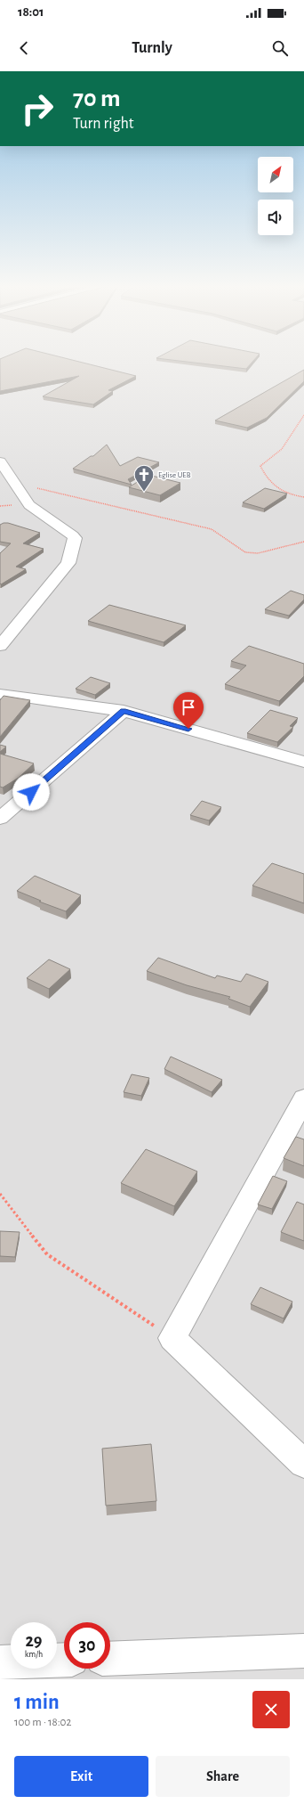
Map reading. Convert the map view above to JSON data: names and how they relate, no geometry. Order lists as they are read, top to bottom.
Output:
{
  "places": {
    "church": ["Eglise UEB"]
  },
  "north": "top right",
  "page": {
    "status": "18:01",
    "header": "Turnly",
    "turn": ["70 m", "Turn right"],
    "speed": "29 km/h",
    "limit": "30",
    "heading": ["1 min", "100 m · 18:02"],
    "buttons": ["Exit", "Share"]
  }
}
